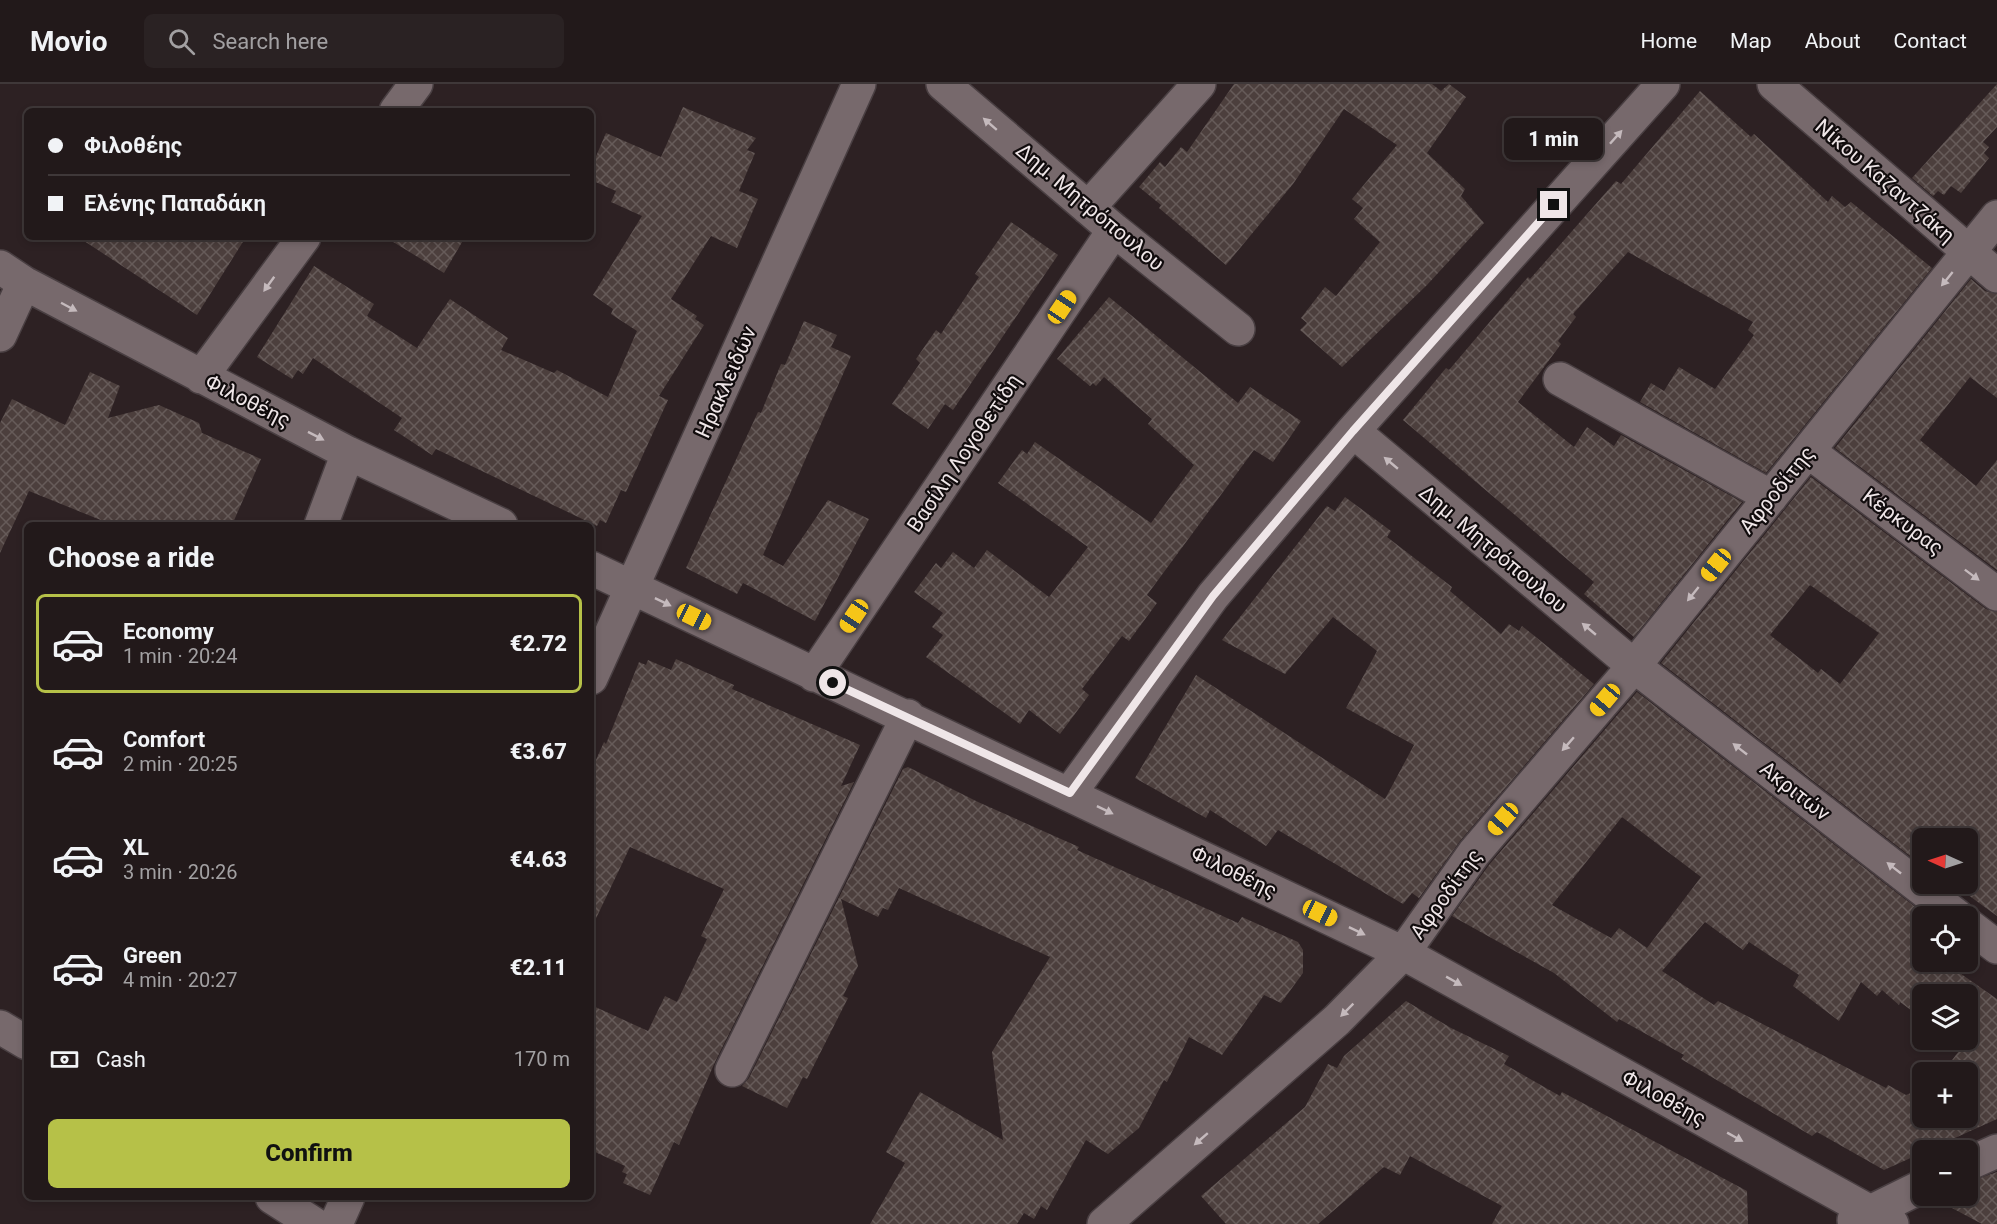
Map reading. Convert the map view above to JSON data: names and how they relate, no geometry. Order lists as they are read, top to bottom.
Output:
{
  "streets": {
    "street": [
      "Νίκου Καζαντζάκη",
      "Δημ. Μητρόπουλου",
      "Ηρακλειδών",
      "Φιλοθέης",
      "Βασίλη Λογοθετίδη",
      "Αφροδίτης",
      "Κέρκυρας",
      "Ακριτών"
    ]
  },
  "crossings": [
    ["Νίκου Καζαντζάκη", "Αφροδίτης"],
    ["Δημ. Μητρόπουλου", "Βασίλη Λογοθετίδη"],
    ["Δημ. Μητρόπουλου", "Αφροδίτης"],
    ["Δημ. Μητρόπουλου", "Ακριτών"],
    ["Ηρακλειδών", "Φιλοθέης"],
    ["Φιλοθέης", "Βασίλη Λογοθετίδη"],
    ["Φιλοθέης", "Αφροδίτης"],
    ["Αφροδίτης", "Κέρκυρας"],
    ["Αφροδίτης", "Ακριτών"]
  ],
  "one_way": [
    "Φιλοθέης",
    "Αφροδίτης",
    "Κέρκυρας",
    "Ακριτών"
  ],
  "north": "left",
  "page": {
    "header": "Movio",
    "search": "Search here",
    "nav": [
      "Home",
      "Map",
      "About",
      "Contact"
    ],
    "banner": ["Φιλοθέης", "Ελένης Παπαδάκη"],
    "bubble": "1 min",
    "heading": "Choose a ride",
    "list": [
      {
        "name": "Economy",
        "note": "1 min · 20:24",
        "value": "€2.72"
      },
      {
        "name": "Comfort",
        "note": "2 min · 20:25",
        "value": "€3.67"
      },
      {
        "name": "XL",
        "note": "3 min · 20:26",
        "value": "€4.63"
      },
      {
        "name": "Green",
        "note": "4 min · 20:27",
        "value": "€2.11"
      }
    ],
    "map_buttons": ["+", "−"],
    "pay": ["Cash", "170 m"],
    "buttons": "Confirm"
  }
}
